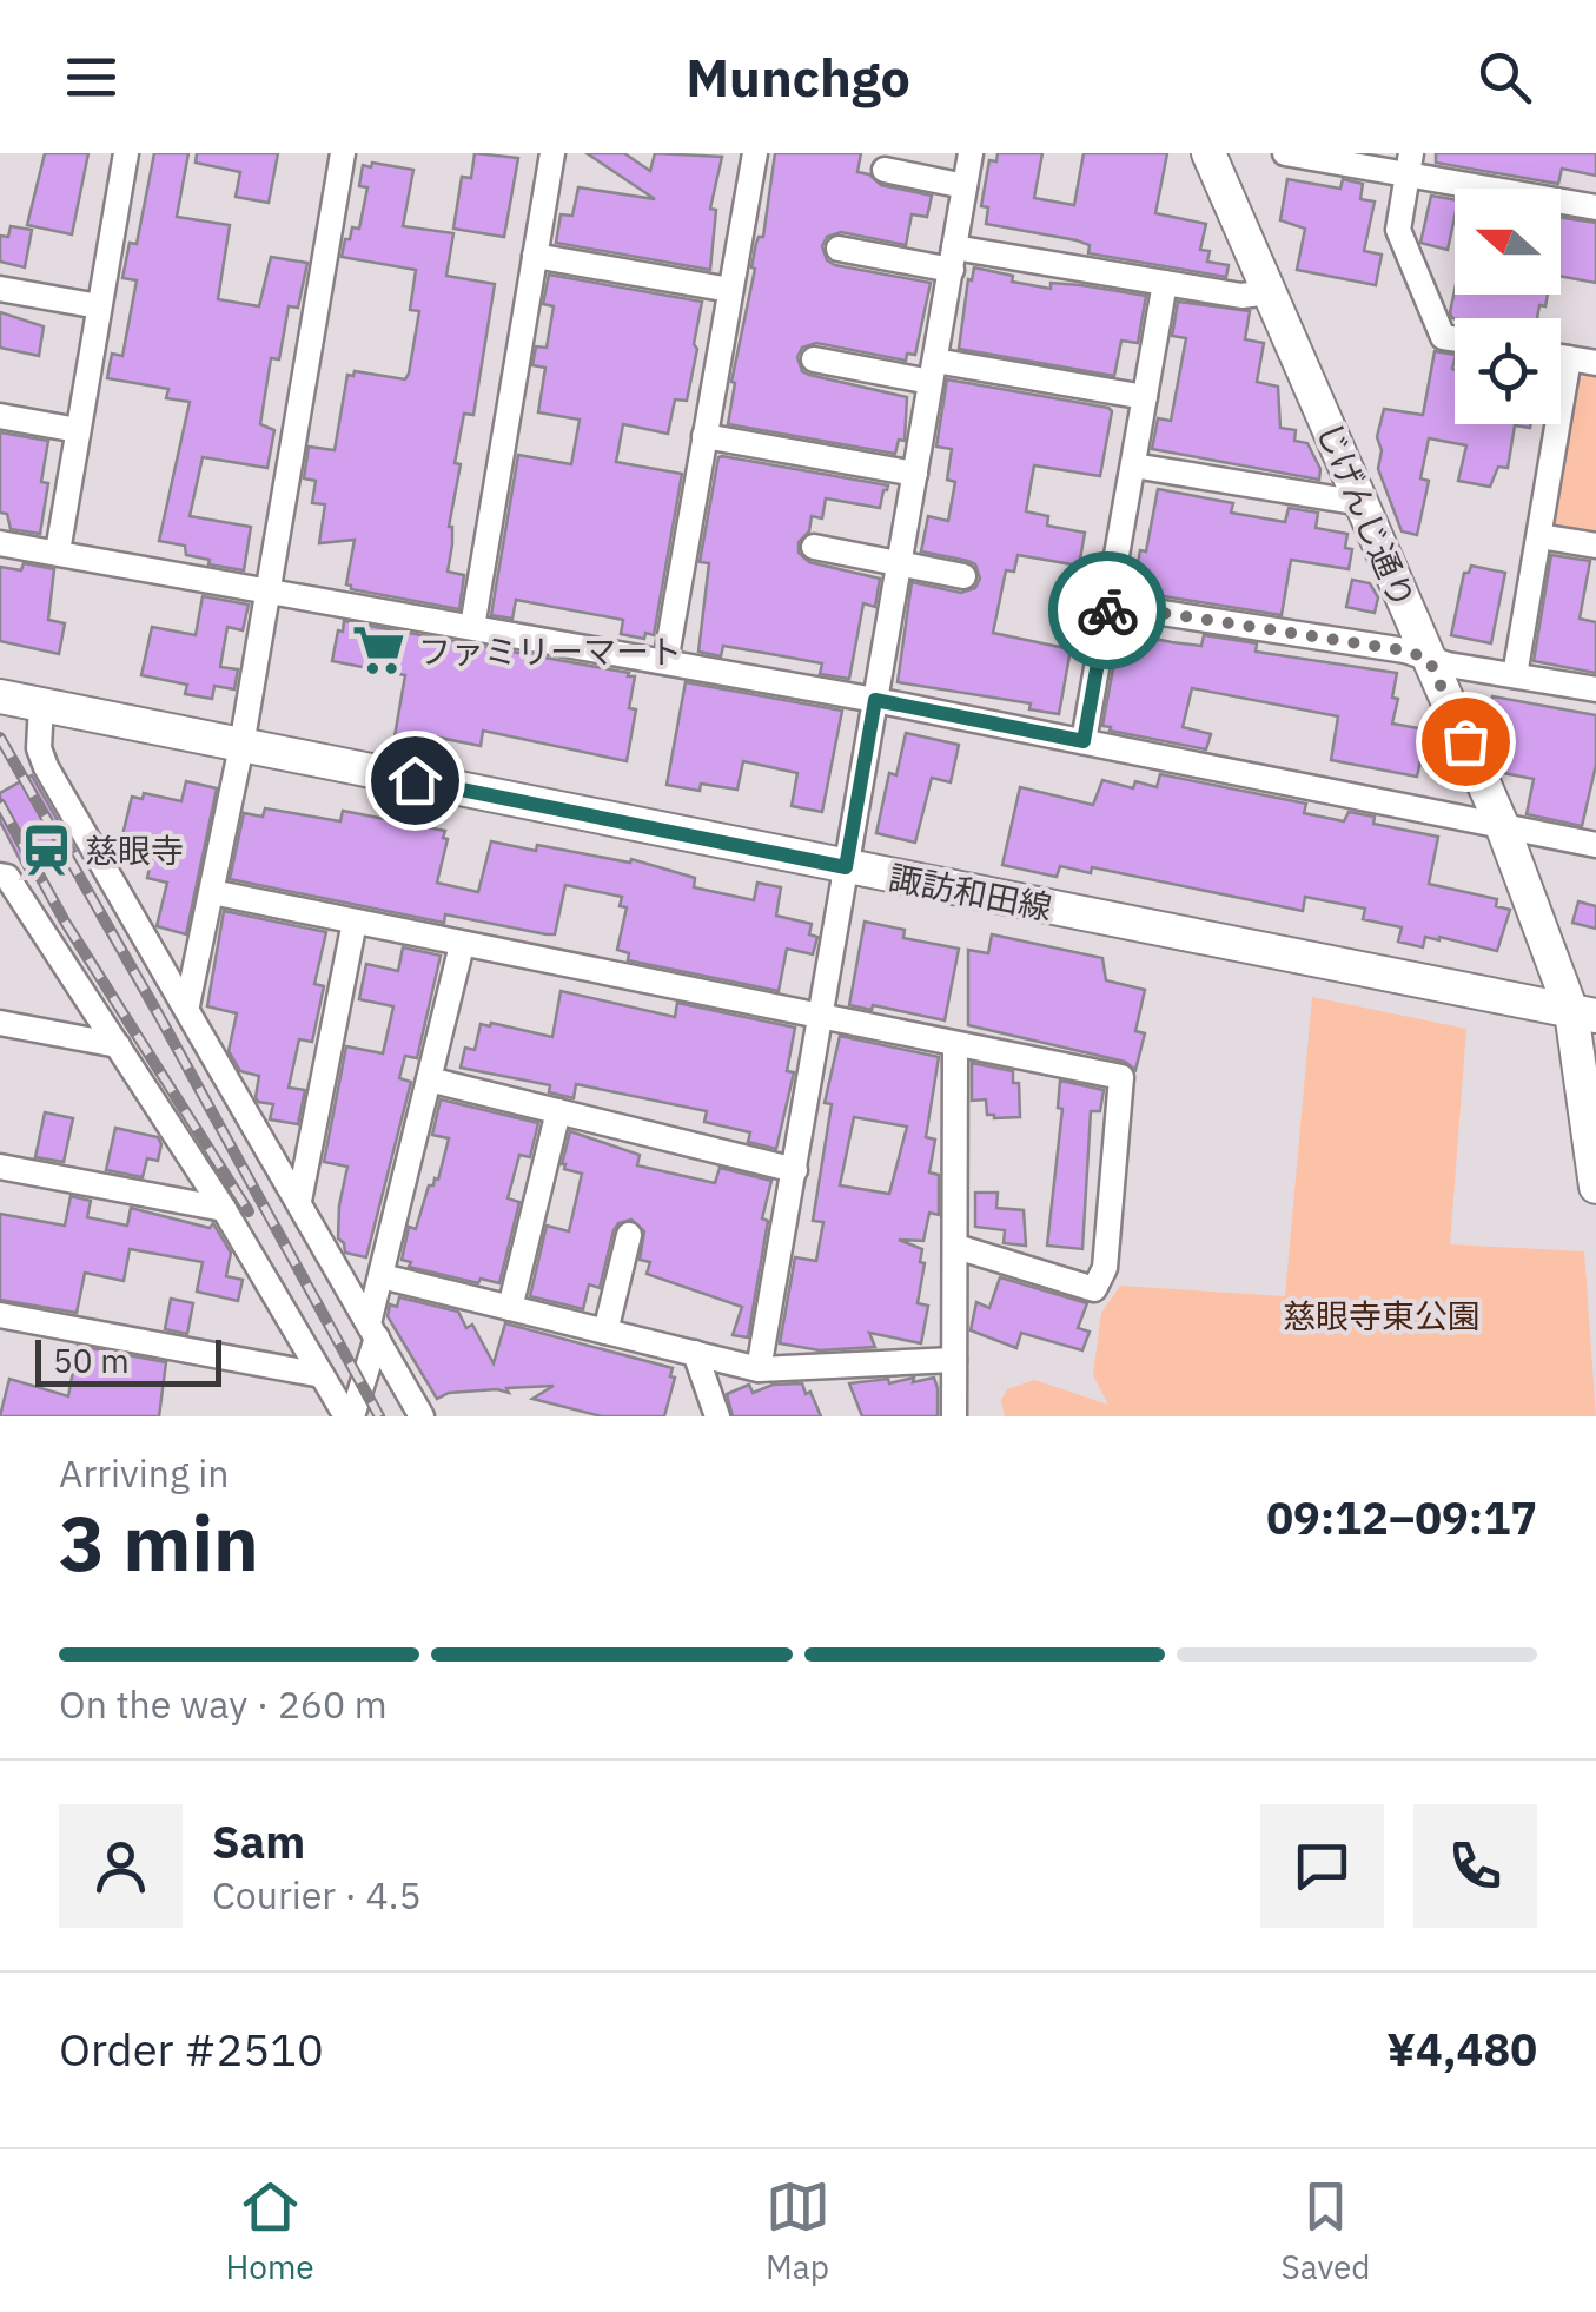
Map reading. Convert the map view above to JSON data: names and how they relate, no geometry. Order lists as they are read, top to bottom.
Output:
{
  "streets": {
    "street": ["じげんじ通り", "諏訪和田線"]
  },
  "crossings": [
    ["じげんじ通り", "諏訪和田線"]
  ],
  "parks": ["慈眼寺東公園"],
  "places": {
    "supermarket": ["ファミリーマート"],
    "station": ["慈眼寺"]
  },
  "scale_bar": "50 m",
  "north": "left",
  "page": {
    "header": "Munchgo",
    "scale": "50 m",
    "heading": ["3 min", "Arriving in", "09:12–09:17"],
    "panel": [
      "Sam",
      "Courier · 4.5",
      "Order #2510",
      "¥4,480"
    ],
    "bar": "On the way · 260 m",
    "tabs": ["Home", "Map", "Saved"]
  }
}
